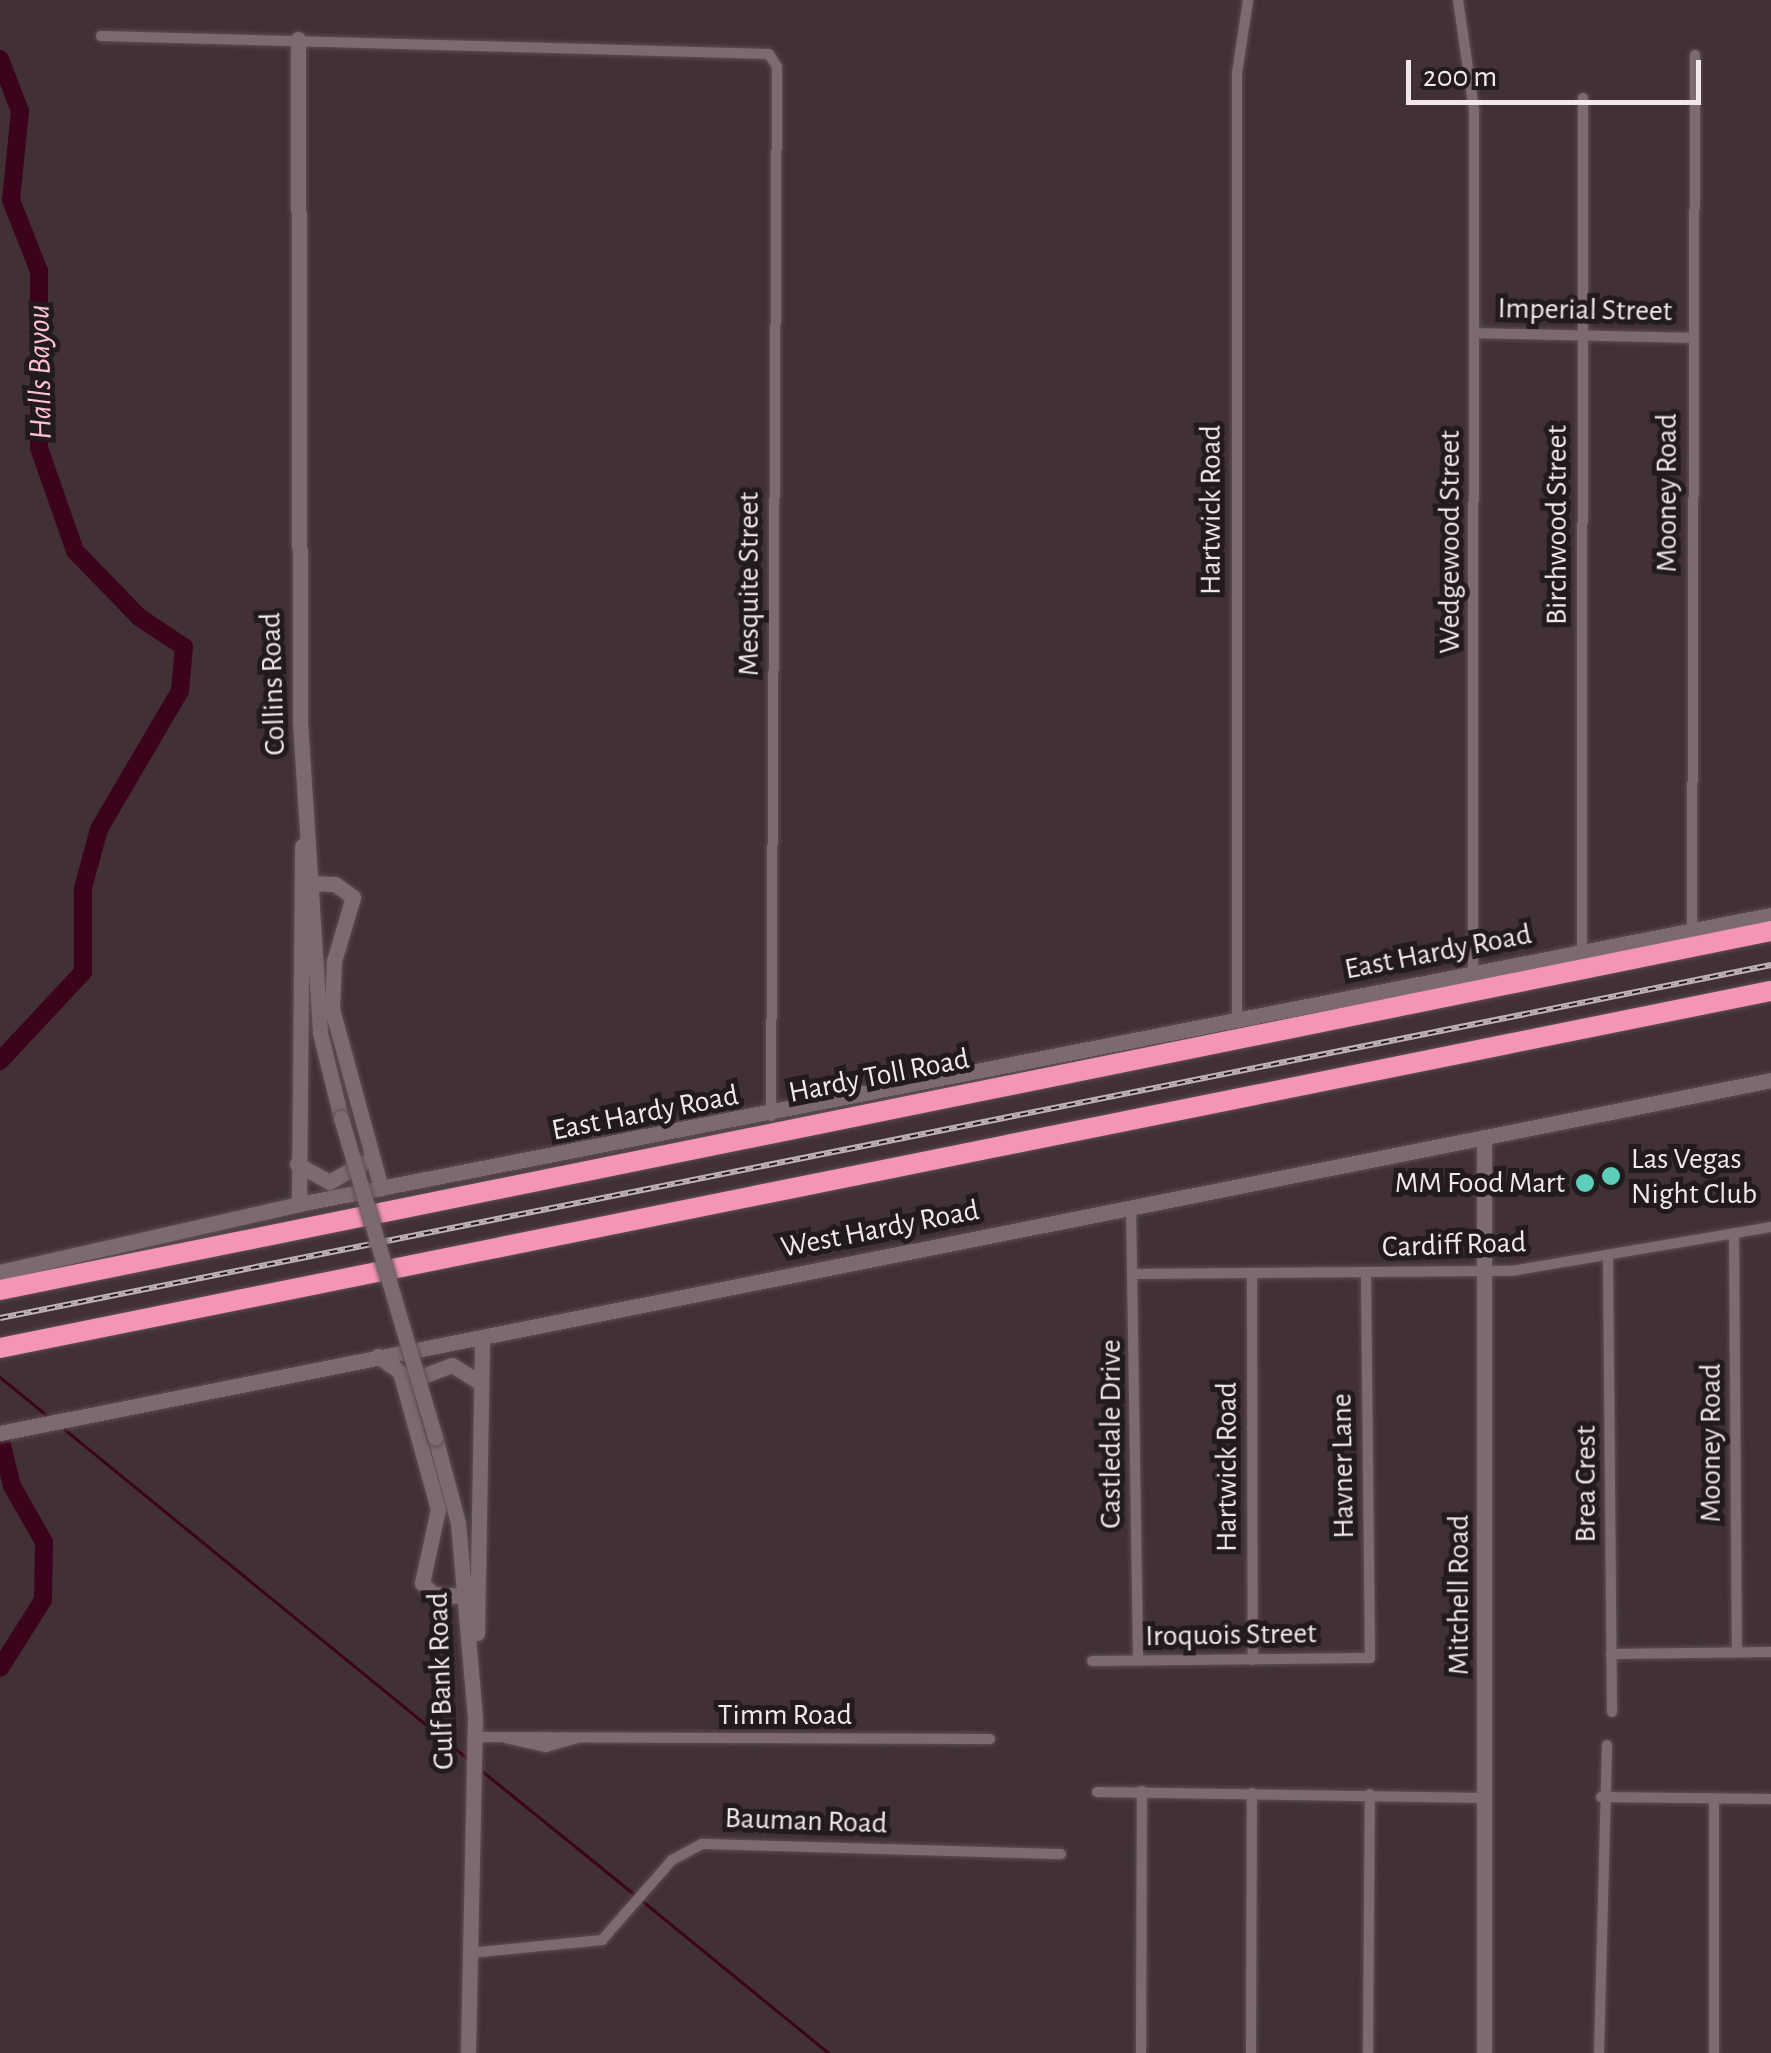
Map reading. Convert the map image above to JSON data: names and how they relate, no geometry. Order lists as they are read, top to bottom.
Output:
{
  "streets": {
    "highway": ["Hardy Toll Road"],
    "main road": [
      "Collins Road",
      "East Hardy Road",
      "West Hardy Road",
      "Mitchell Road",
      "Gulf Bank Road"
    ],
    "street": [
      "Imperial Street",
      "Mooney Road",
      "Hartwick Road",
      "Birchwood Street",
      "Wedgewood Street",
      "Mesquite Street",
      "Cardiff Road",
      "Castledale Drive",
      "Havner Lane",
      "Brea Crest",
      "Iroquois Street",
      "Timm Road",
      "Bauman Road"
    ]
  },
  "crossings": [
    ["Imperial Street", "Mooney Road"],
    ["Imperial Street", "Birchwood Street"],
    ["Imperial Street", "Wedgewood Street"],
    ["Mooney Road", "East Hardy Road"],
    ["Mooney Road", "Cardiff Road"],
    ["Hartwick Road", "East Hardy Road"],
    ["Hartwick Road", "Cardiff Road"],
    ["Hartwick Road", "Iroquois Street"],
    ["Birchwood Street", "East Hardy Road"],
    ["Wedgewood Street", "East Hardy Road"],
    ["Mesquite Street", "Collins Road"],
    ["Mesquite Street", "East Hardy Road"],
    ["Collins Road", "Gulf Bank Road"],
    ["East Hardy Road", "Hardy Toll Road"],
    ["West Hardy Road", "Castledale Drive"],
    ["West Hardy Road", "Mitchell Road"],
    ["Cardiff Road", "Castledale Drive"],
    ["Cardiff Road", "Havner Lane"],
    ["Cardiff Road", "Brea Crest"],
    ["Cardiff Road", "Mitchell Road"],
    ["Castledale Drive", "Iroquois Street"],
    ["Havner Lane", "Iroquois Street"],
    ["Gulf Bank Road", "Timm Road"],
    ["Gulf Bank Road", "Bauman Road"]
  ],
  "water": ["Halls Bayou"],
  "places": ["Las Vegas Night Club", "MM Food Mart"],
  "scale_bar": "200 m"
}
